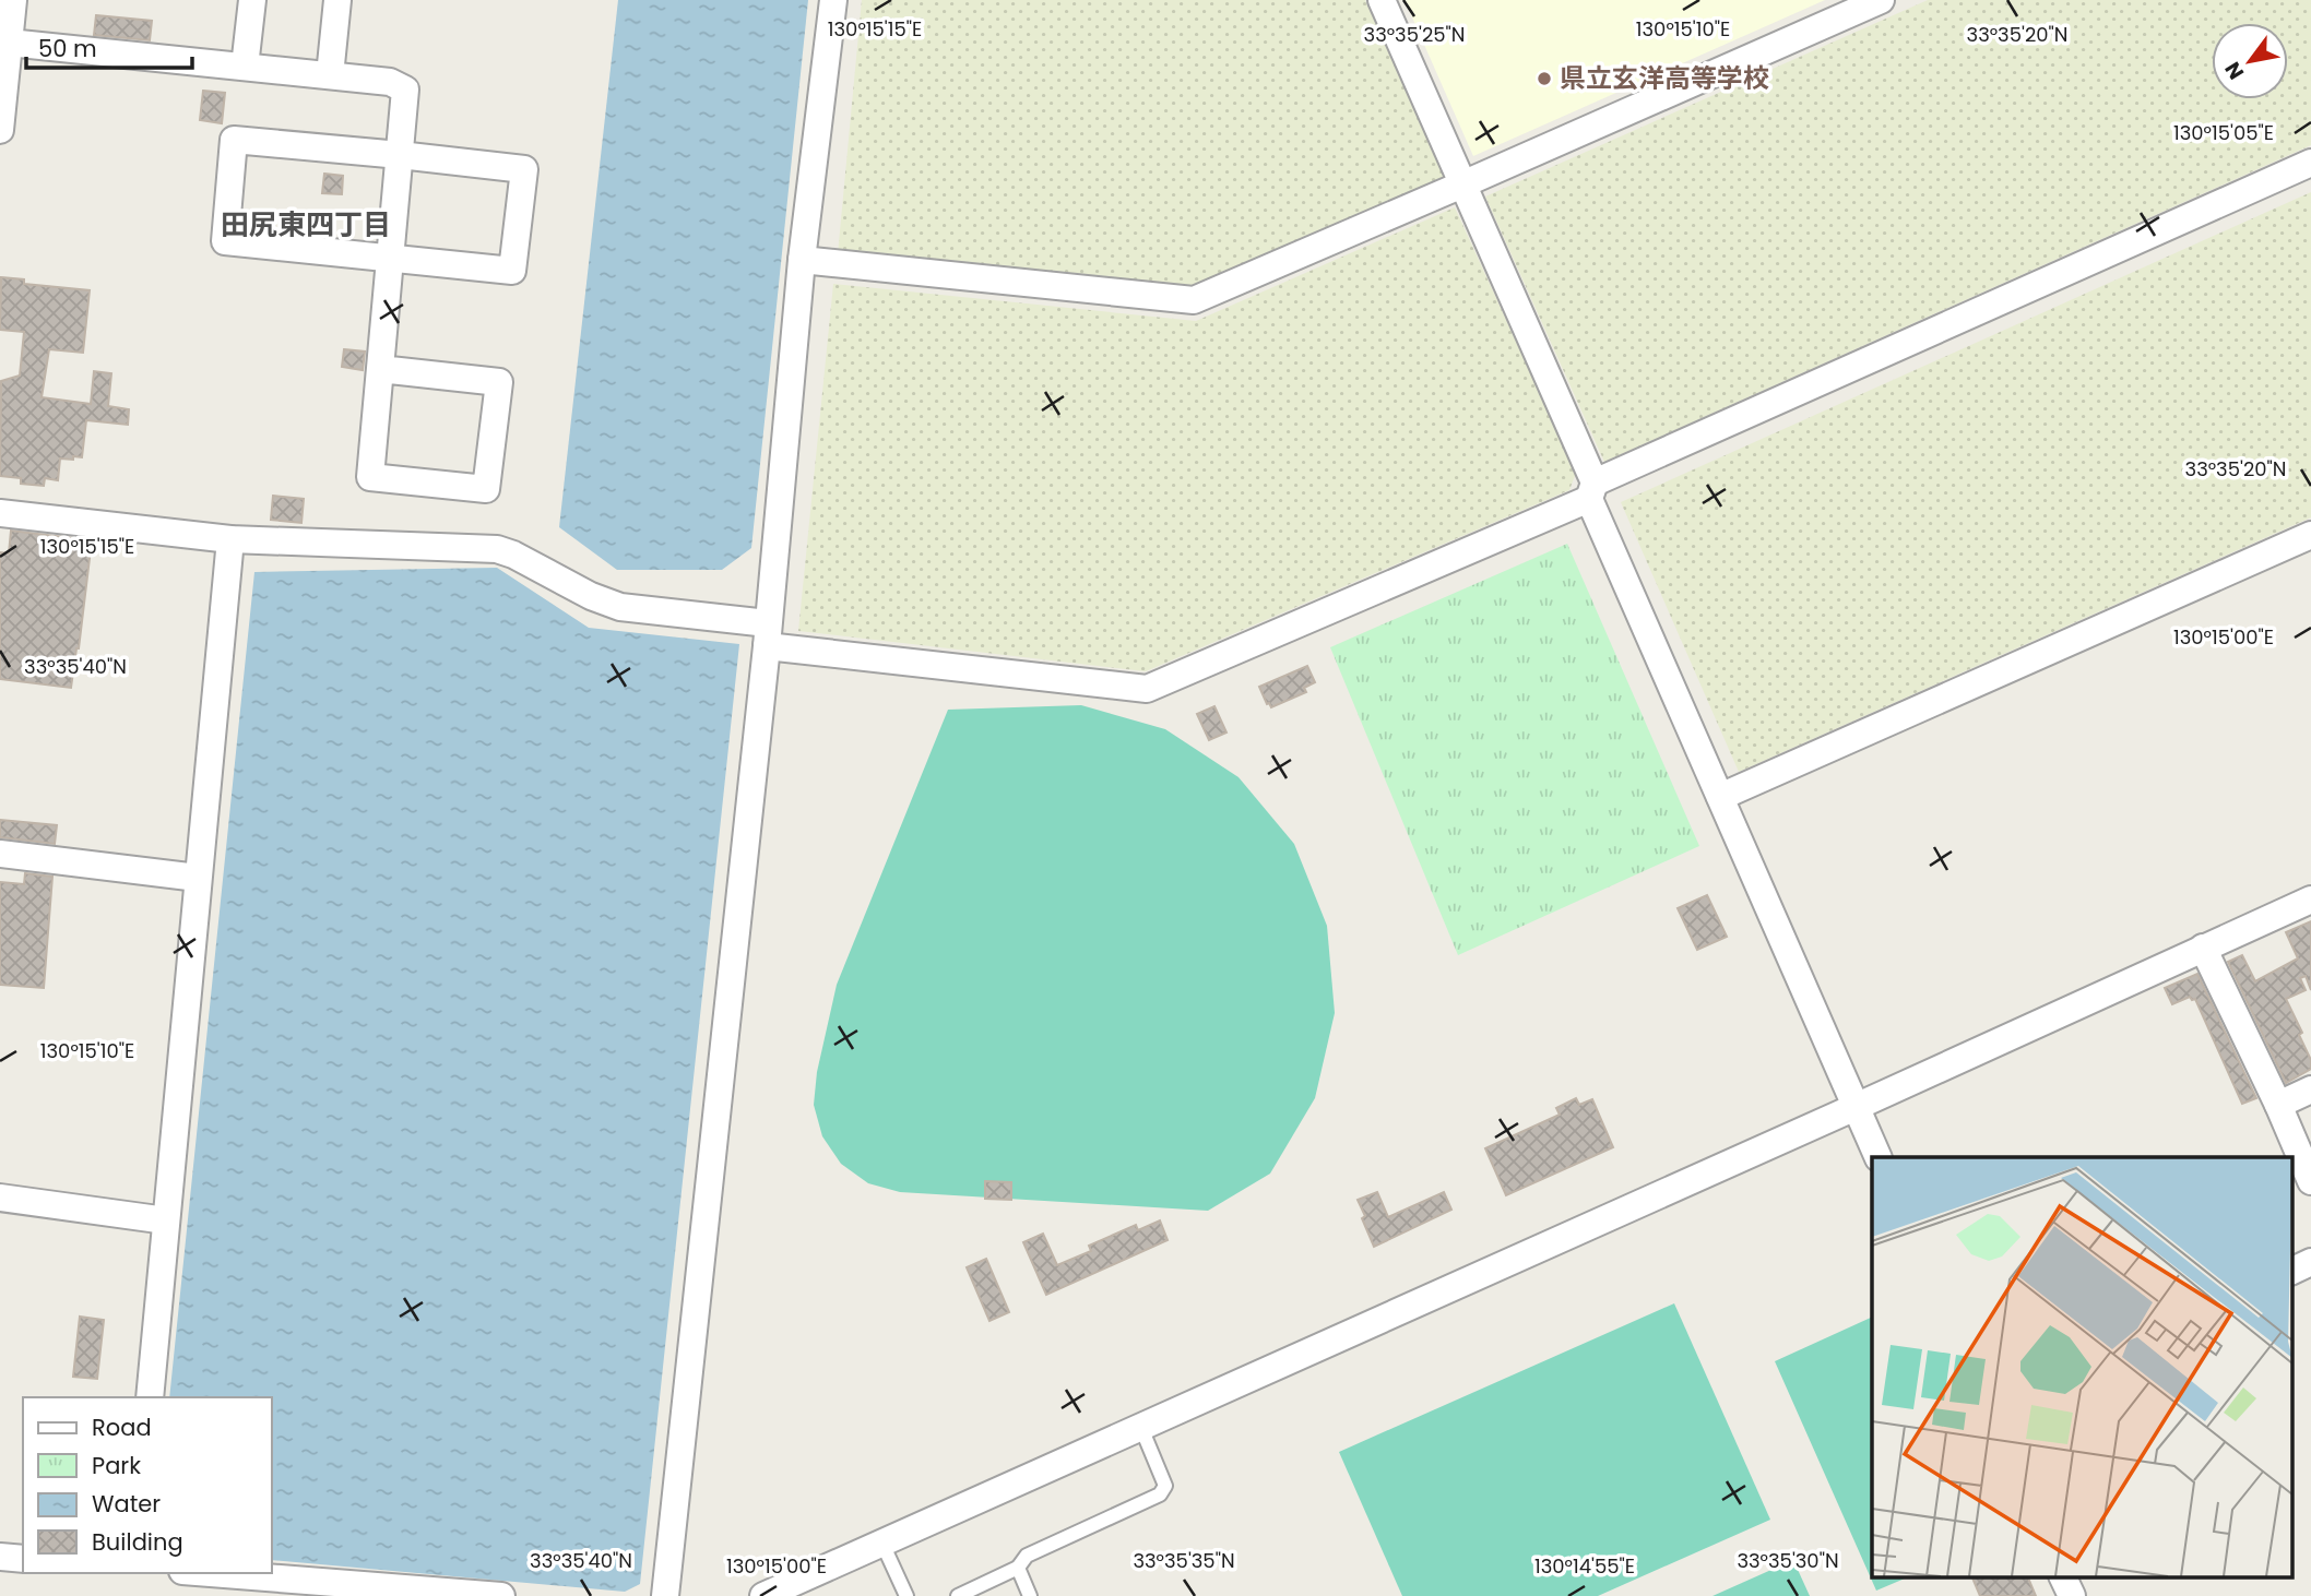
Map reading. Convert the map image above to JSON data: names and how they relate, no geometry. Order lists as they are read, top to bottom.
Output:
{
  "districts": ["田尻東四丁目"],
  "places": ["県立玄洋高等学校"],
  "legend": [
    "Road",
    "Park",
    "Water",
    "Building"
  ],
  "scale_bar": "50 m",
  "north": "bottom left",
  "coordinates": [
    "130°15'15\"E",
    "130°15'10\"E",
    "33°35'25\"N",
    "33°35'20\"N",
    "130°15'05\"E",
    "130°15'00\"E",
    "33°35'40\"N",
    "33°35'35\"N",
    "33°35'30\"N",
    "130°14'55\"E"
  ]
}
